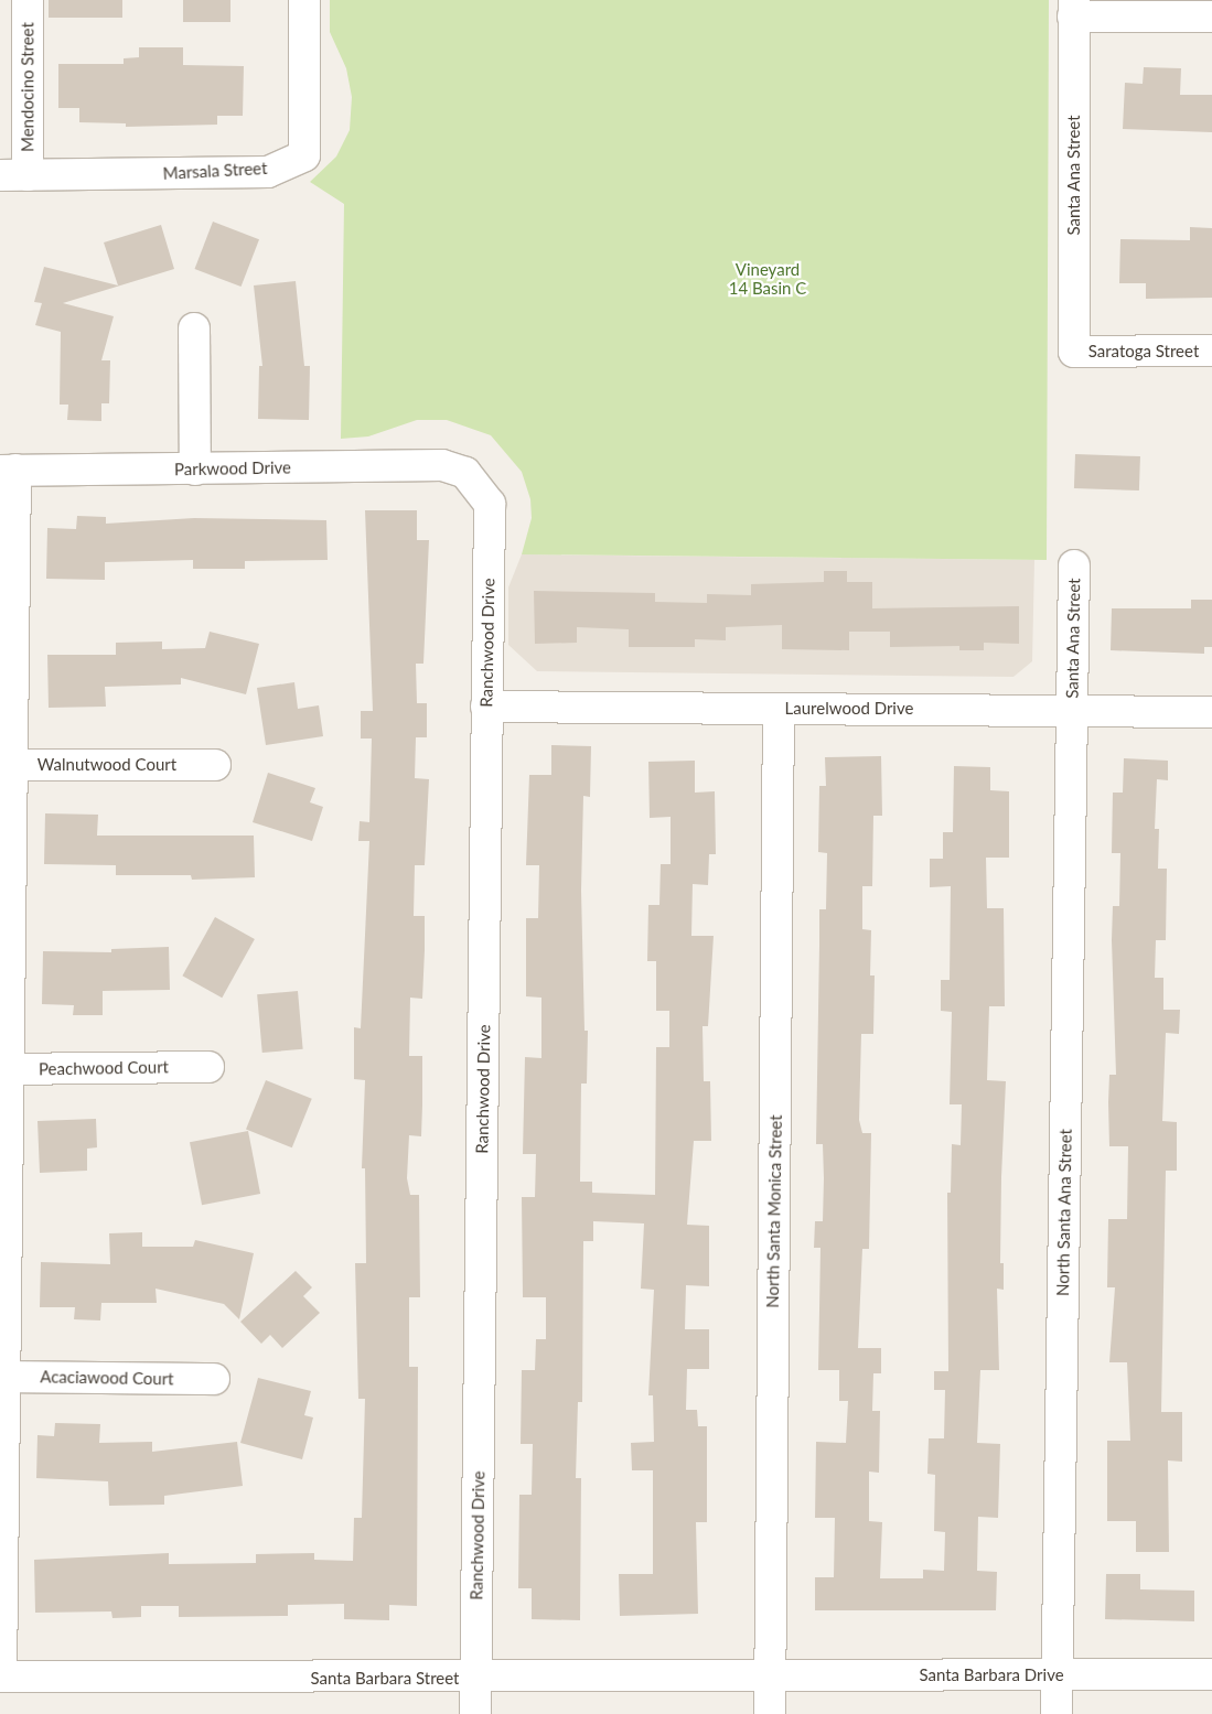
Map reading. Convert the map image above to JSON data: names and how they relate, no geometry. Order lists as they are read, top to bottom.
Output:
{
  "streets": {
    "street": [
      "Mendocino Street",
      "Marsala Street",
      "Santa Ana Street",
      "Saratoga Street",
      "Parkwood Drive",
      "Ranchwood Drive",
      "Laurelwood Drive",
      "Walnutwood Court",
      "Peachwood Court",
      "North Santa Monica Street",
      "North Santa Ana Street",
      "Acaciawood Court",
      "Santa Barbara Drive",
      "Santa Barbara Street"
    ]
  },
  "crossings": [
    ["Mendocino Street", "Marsala Street"],
    ["Santa Ana Street", "Saratoga Street"],
    ["Santa Ana Street", "Laurelwood Drive"],
    ["Santa Ana Street", "North Santa Ana Street"],
    ["Parkwood Drive", "Ranchwood Drive"],
    ["Ranchwood Drive", "Laurelwood Drive"],
    ["Ranchwood Drive", "Santa Barbara Street"],
    ["Laurelwood Drive", "North Santa Monica Street"],
    ["Laurelwood Drive", "North Santa Ana Street"],
    ["North Santa Monica Street", "Santa Barbara Drive"],
    ["North Santa Monica Street", "Santa Barbara Street"],
    ["North Santa Ana Street", "Santa Barbara Drive"],
    ["Santa Barbara Drive", "Santa Barbara Street"]
  ],
  "parks": ["Vineyard 14 Basin C"]
}
